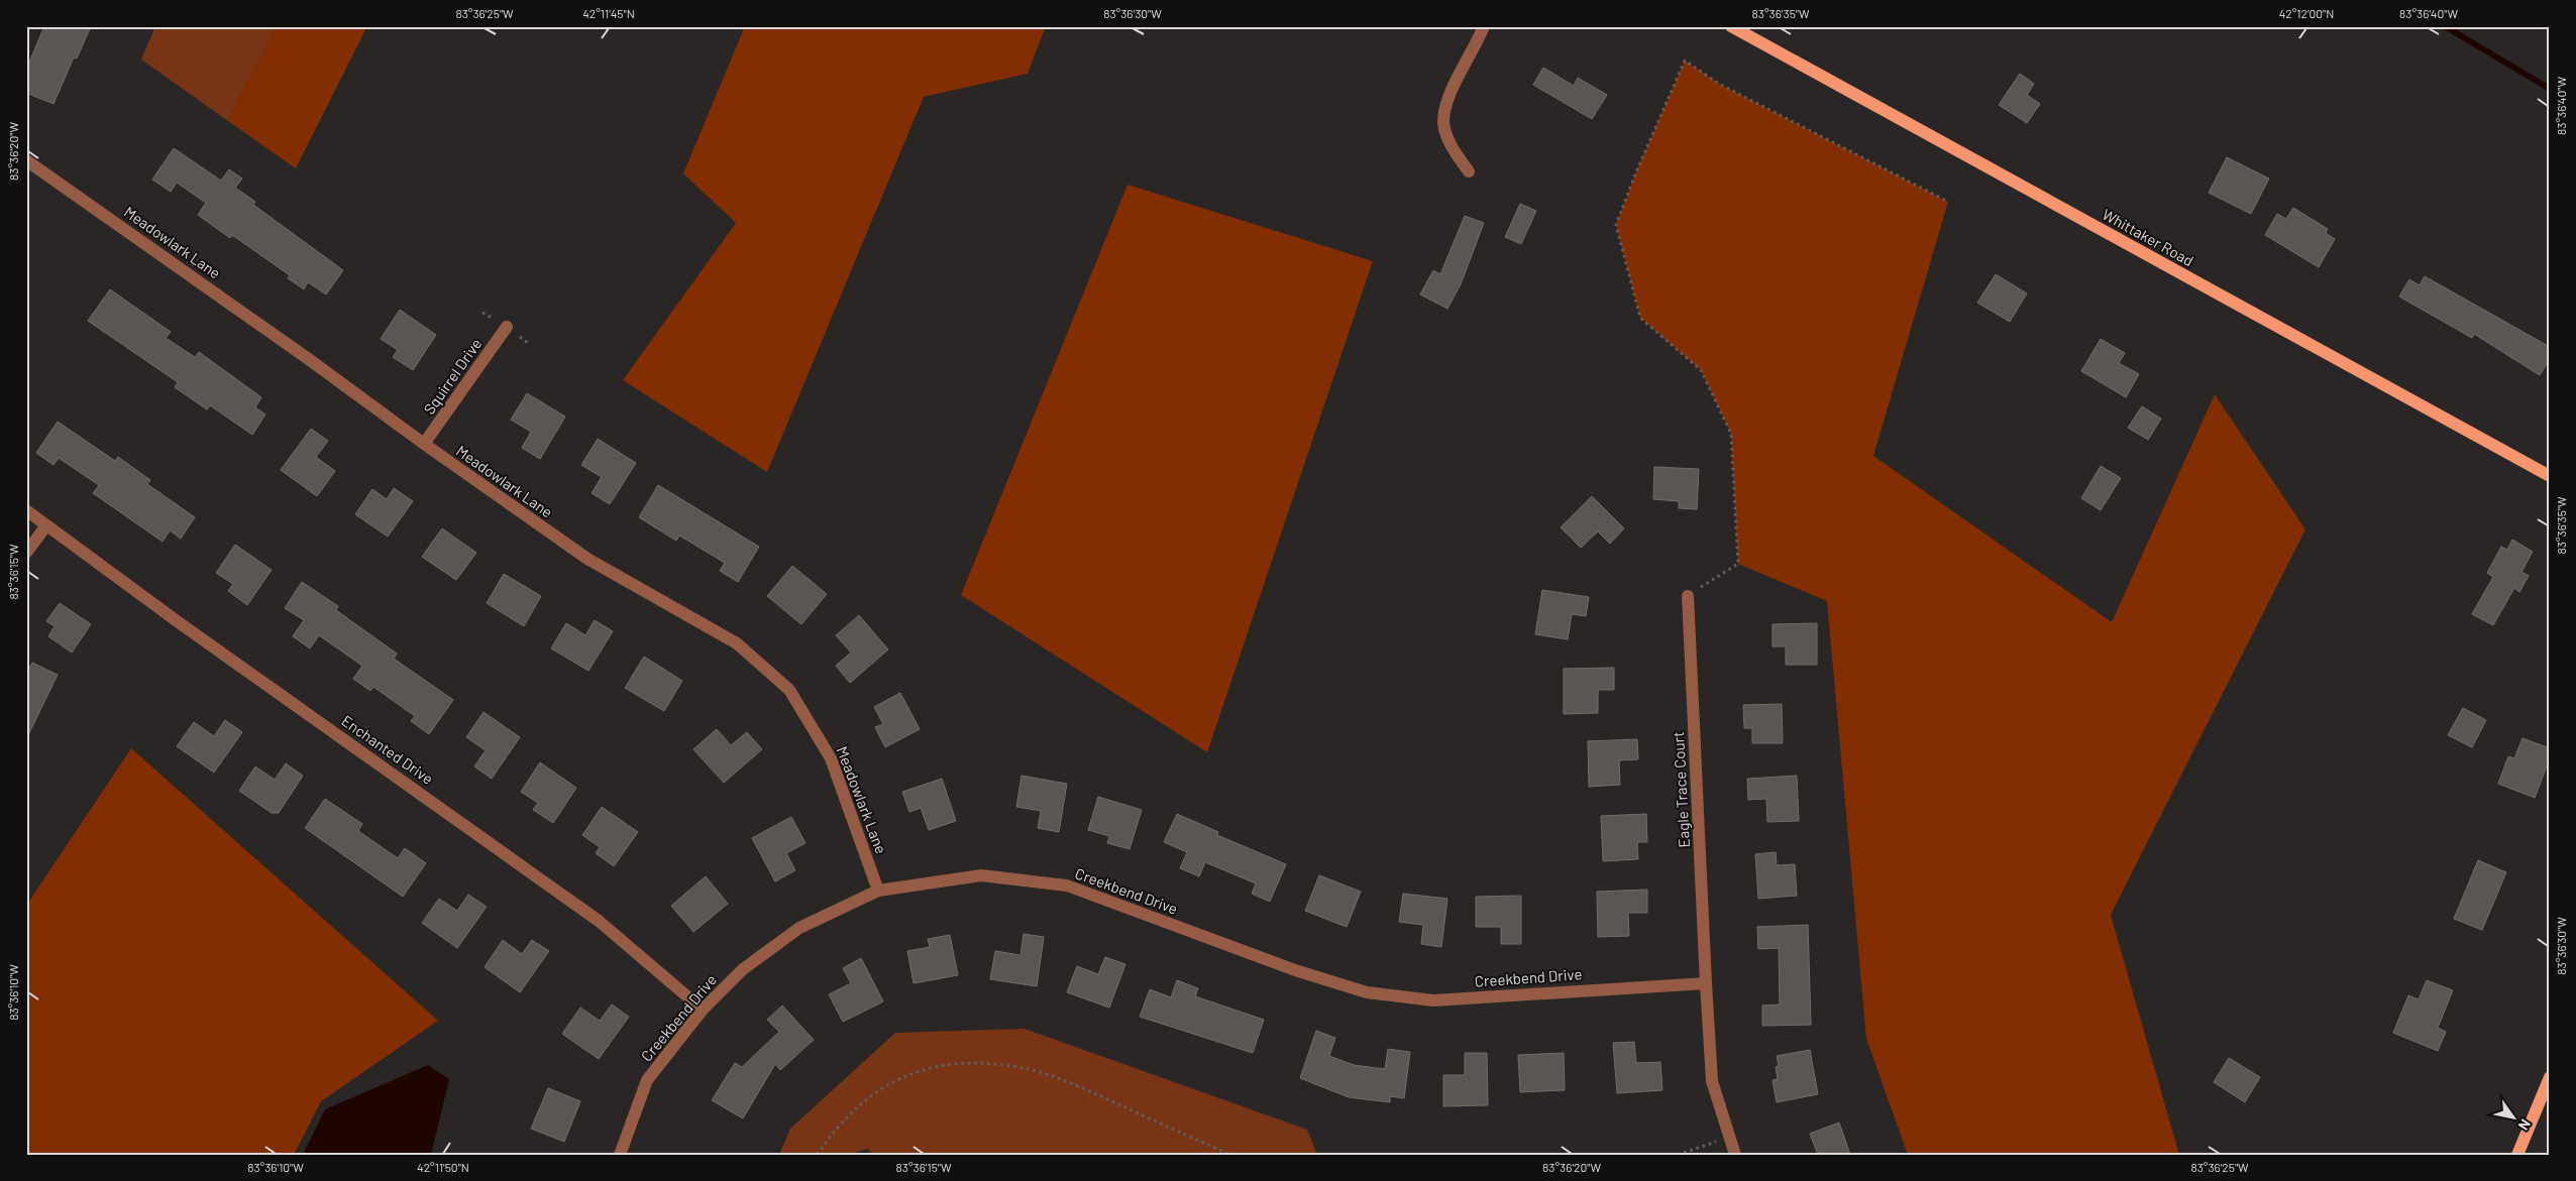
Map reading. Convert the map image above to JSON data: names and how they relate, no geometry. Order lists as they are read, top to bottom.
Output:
{
  "streets": {
    "main road": ["Whittaker Road"],
    "street": [
      "Meadowlark Lane",
      "Squirrel Drive",
      "Enchanted Drive",
      "Eagle Trace Court",
      "Creekbend Drive"
    ]
  },
  "crossings": [
    ["Meadowlark Lane", "Squirrel Drive"],
    ["Meadowlark Lane", "Creekbend Drive"],
    ["Enchanted Drive", "Creekbend Drive"],
    ["Eagle Trace Court", "Creekbend Drive"]
  ],
  "north": "bottom right",
  "coordinates": [
    "83°36'25\"W",
    "42°11'45\"N",
    "83°36'30\"W",
    "83°36'35\"W",
    "42°12'00\"N",
    "83°36'40\"W",
    "83°36'20\"W",
    "83°36'15\"W",
    "83°36'10\"W",
    "42°11'50\"N"
  ]
}
